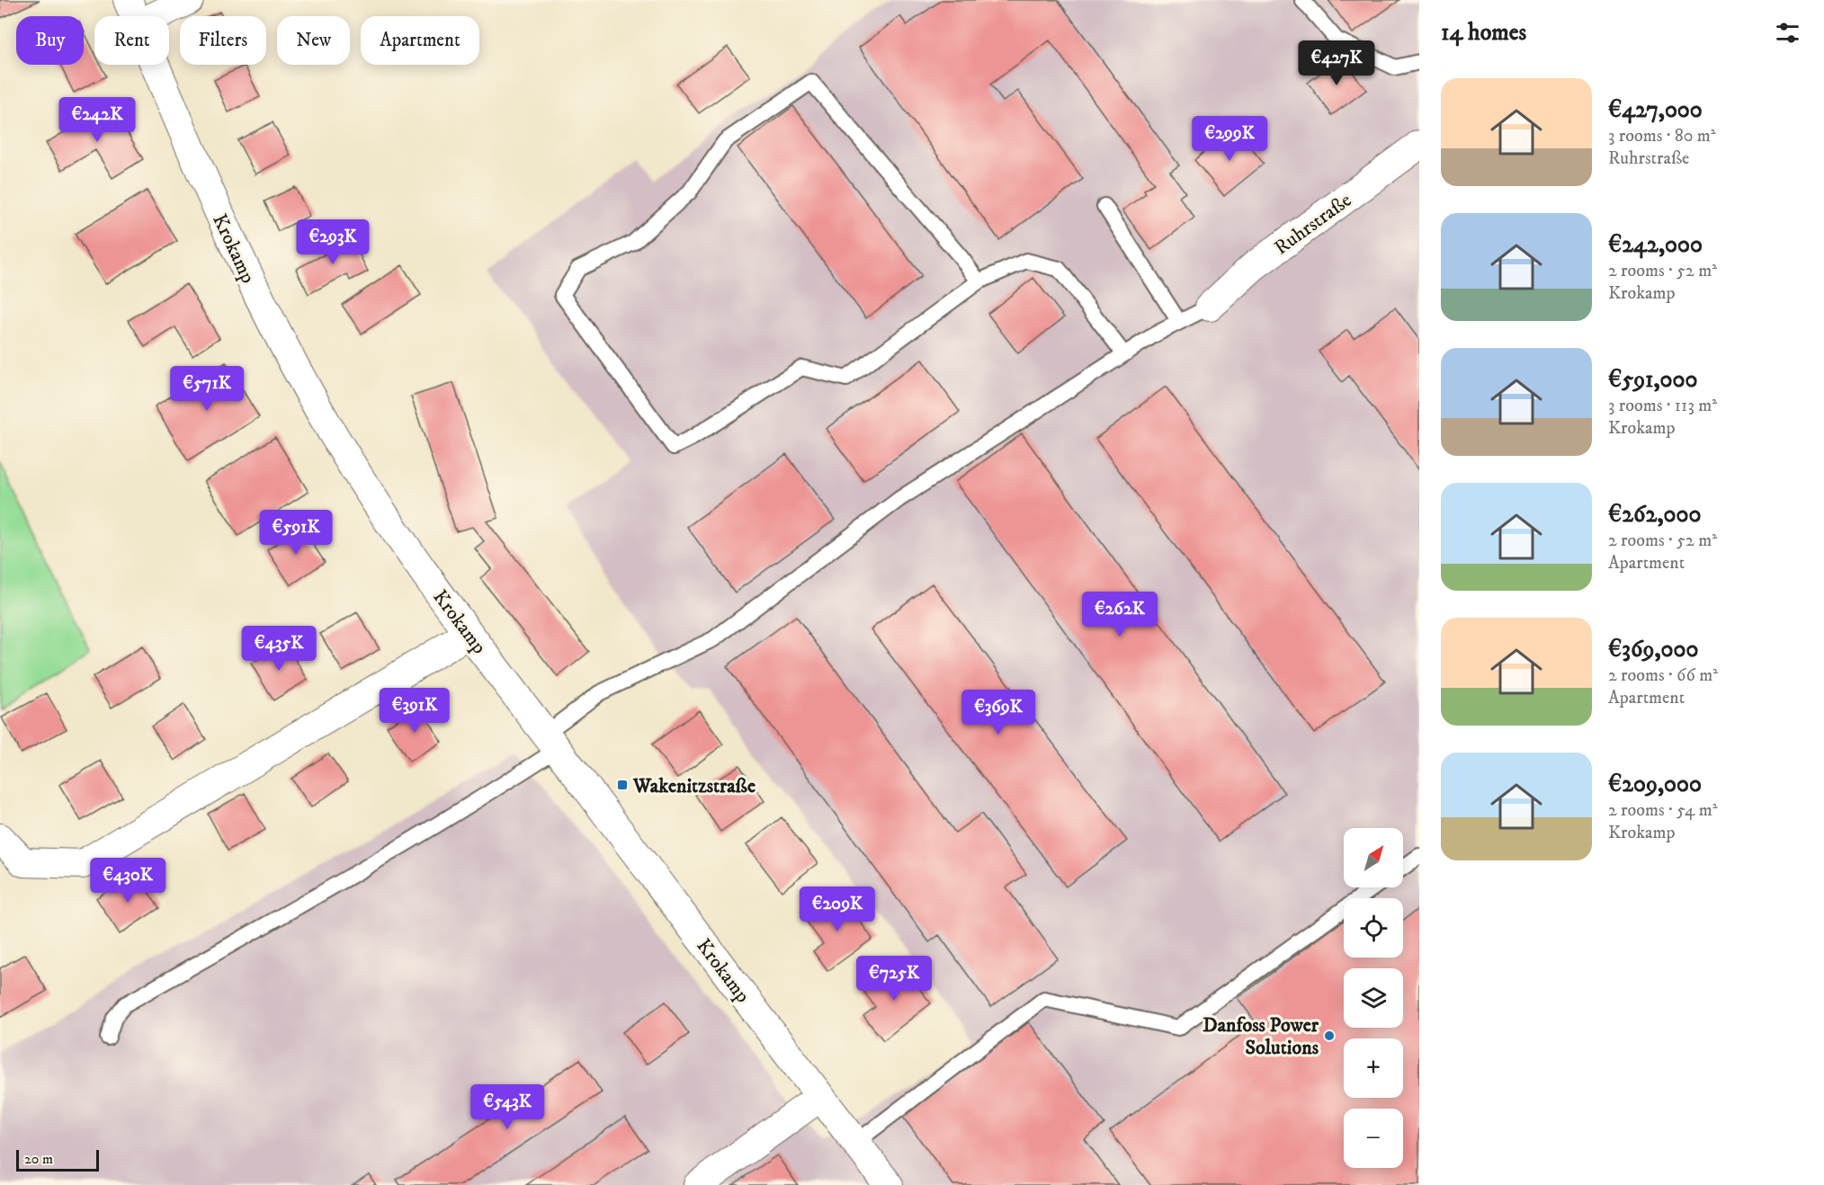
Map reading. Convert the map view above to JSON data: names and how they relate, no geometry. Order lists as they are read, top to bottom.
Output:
{
  "streets": {
    "street": ["Ruhrstraße", "Krokamp"]
  },
  "places": {
    "transit": ["Wakenitzstraße"],
    "other": ["Danfoss Power Solutions"]
  },
  "scale_bar": "20 m",
  "north": "top right",
  "page": {
    "heading": "14 homes",
    "chip": [
      "Buy",
      "Rent",
      "Filters",
      "New",
      "Apartment"
    ],
    "price": [
      "€427K",
      "€242K",
      "€299K",
      "€293K",
      "€571K",
      "€591K",
      "€262K",
      "€435K",
      "€391K",
      "€369K",
      "€430K",
      "€209K",
      "€725K",
      "€543K"
    ],
    "list": [
      {
        "name": "€427,000",
        "note": "3 rooms · 80 m² · Ruhrstraße"
      },
      {
        "name": "€242,000",
        "note": "2 rooms · 52 m² · Krokamp"
      },
      {
        "name": "€591,000",
        "note": "3 rooms · 113 m² · Krokamp"
      },
      {
        "name": "€262,000",
        "note": "2 rooms · 52 m² · Apartment"
      },
      {
        "name": "€369,000",
        "note": "2 rooms · 66 m² · Apartment"
      },
      {
        "name": "€209,000",
        "note": "2 rooms · 54 m² · Krokamp"
      }
    ],
    "map_buttons": ["+", "−"],
    "scale": "20 m"
  }
}
